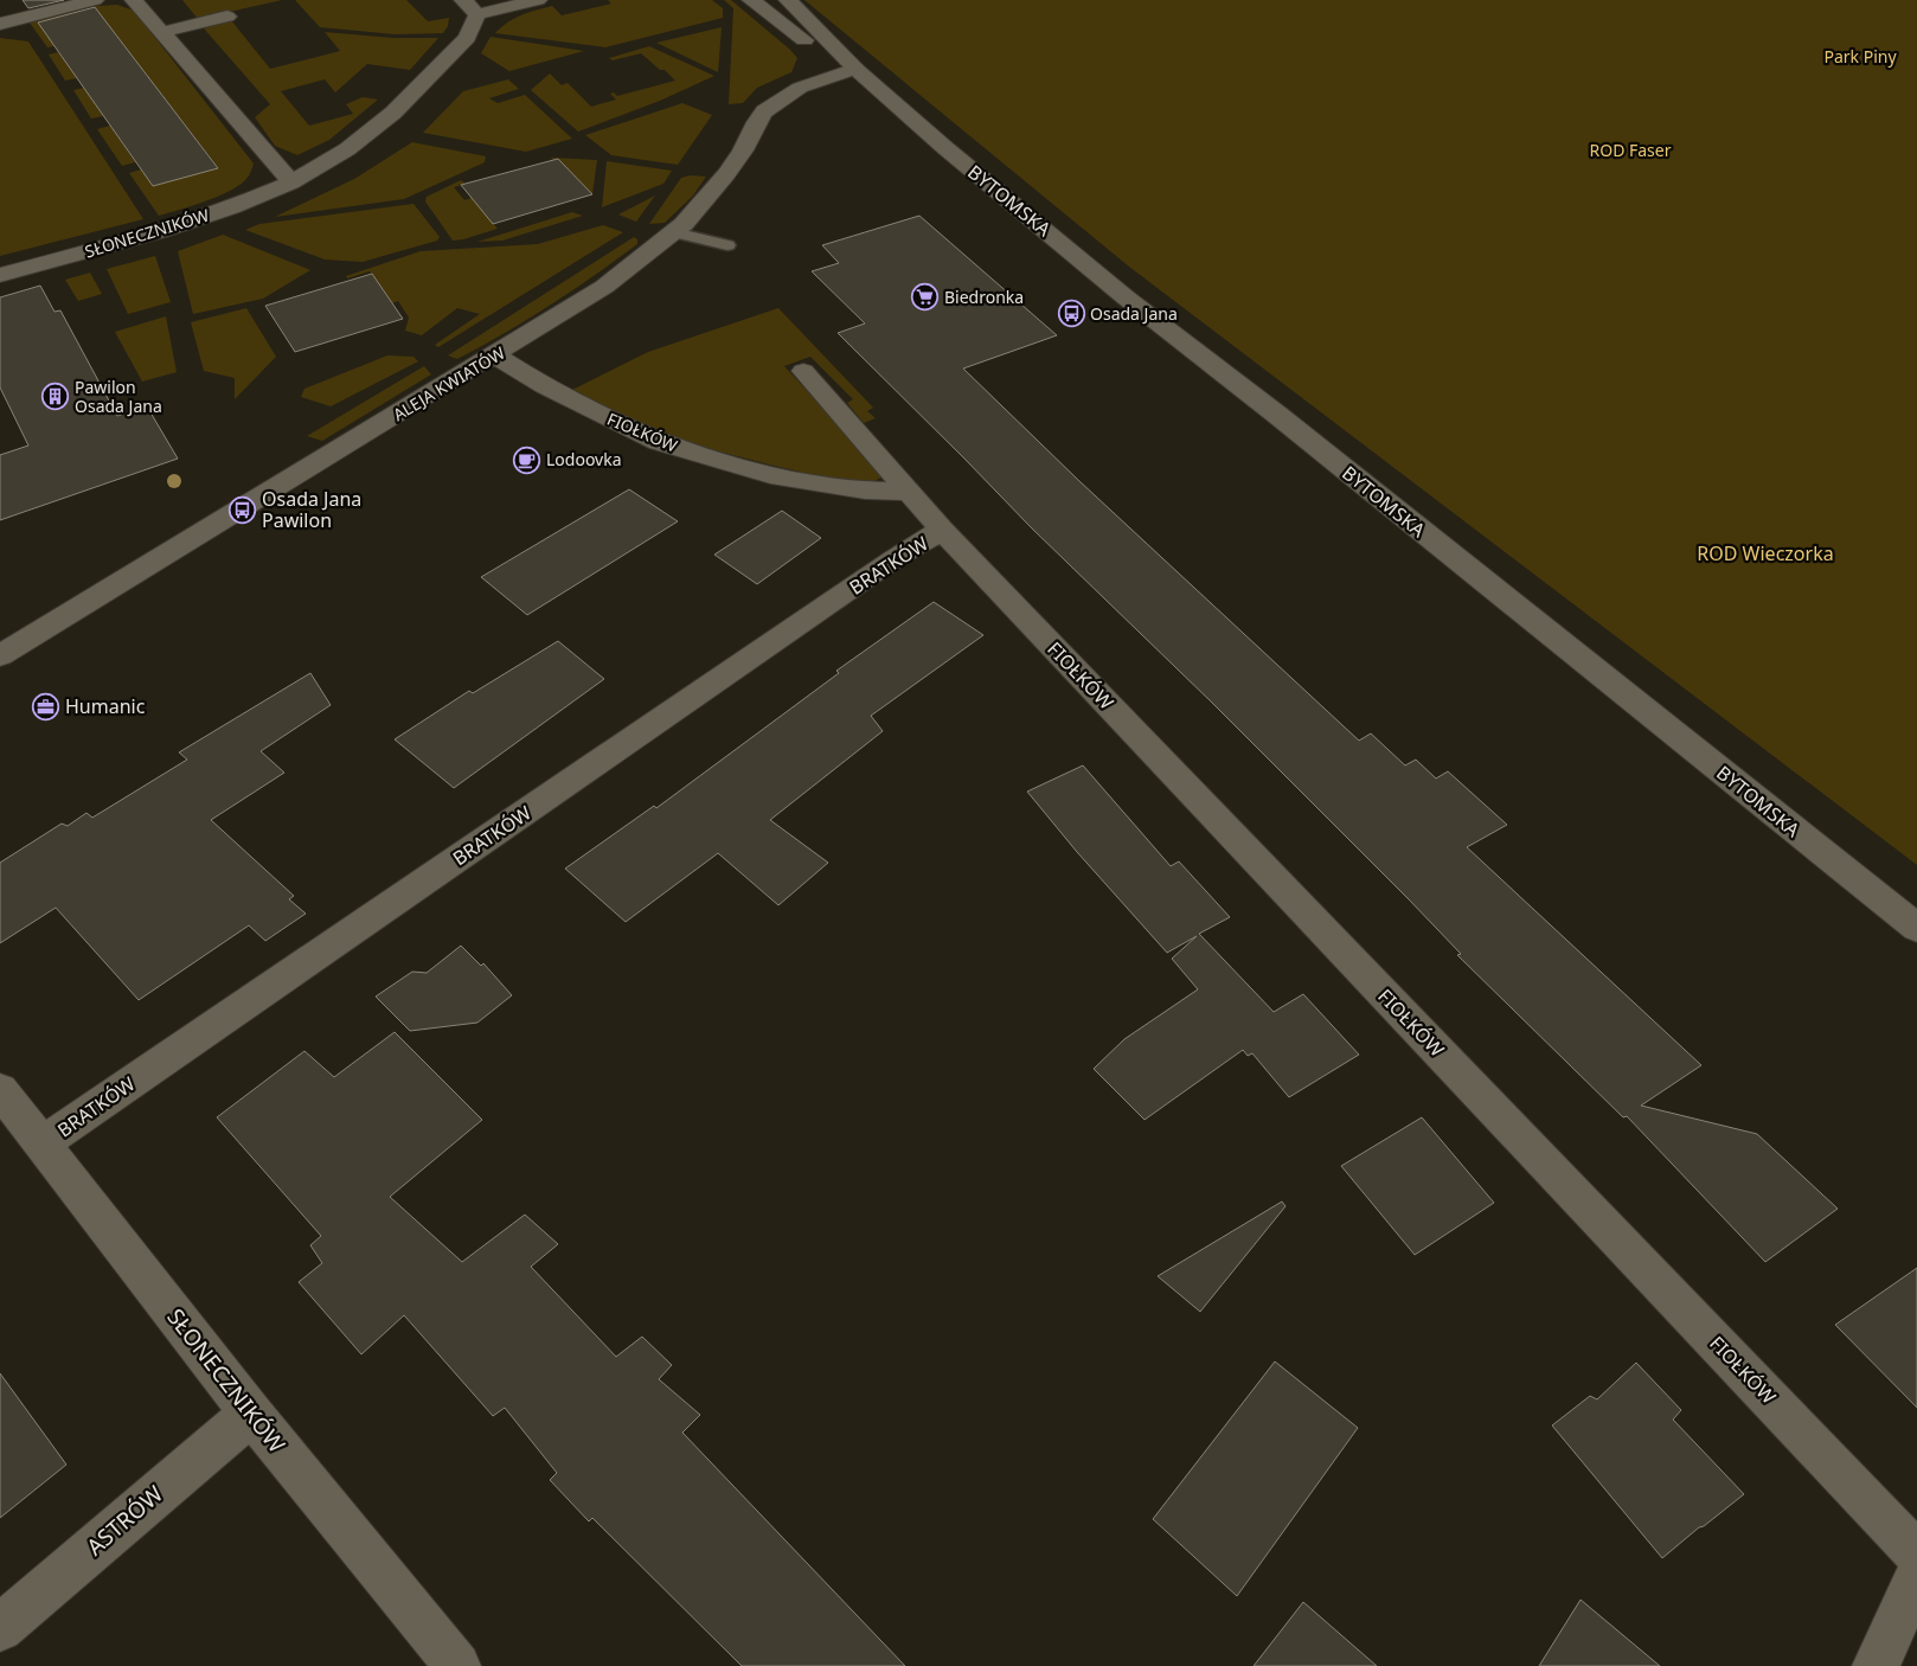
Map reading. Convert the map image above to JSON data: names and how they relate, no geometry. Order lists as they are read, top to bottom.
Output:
{
  "streets": {
    "street": [
      "BYTOMSKA",
      "SŁONECZNIKÓW",
      "ALEJA KWIATÓW",
      "FIOŁKÓW",
      "BRATKÓW",
      "ASTRÓW"
    ]
  },
  "crossings": [
    ["BYTOMSKA", "ALEJA KWIATÓW"],
    ["SŁONECZNIKÓW", "BRATKÓW"],
    ["SŁONECZNIKÓW", "ASTRÓW"],
    ["ALEJA KWIATÓW", "FIOŁKÓW"],
    ["FIOŁKÓW", "BRATKÓW"]
  ],
  "parks": ["Park Piny", "ROD Faser", "ROD Wieczorka"],
  "places": {
    "supermarket": ["Biedronka"],
    "bus stop": ["Osada Jana", "Osada Jana Pawilon"],
    "building": ["Pawilon Osada Jana"],
    "cafe": ["Lodoovka"],
    "office": ["Humanic"]
  }
}
